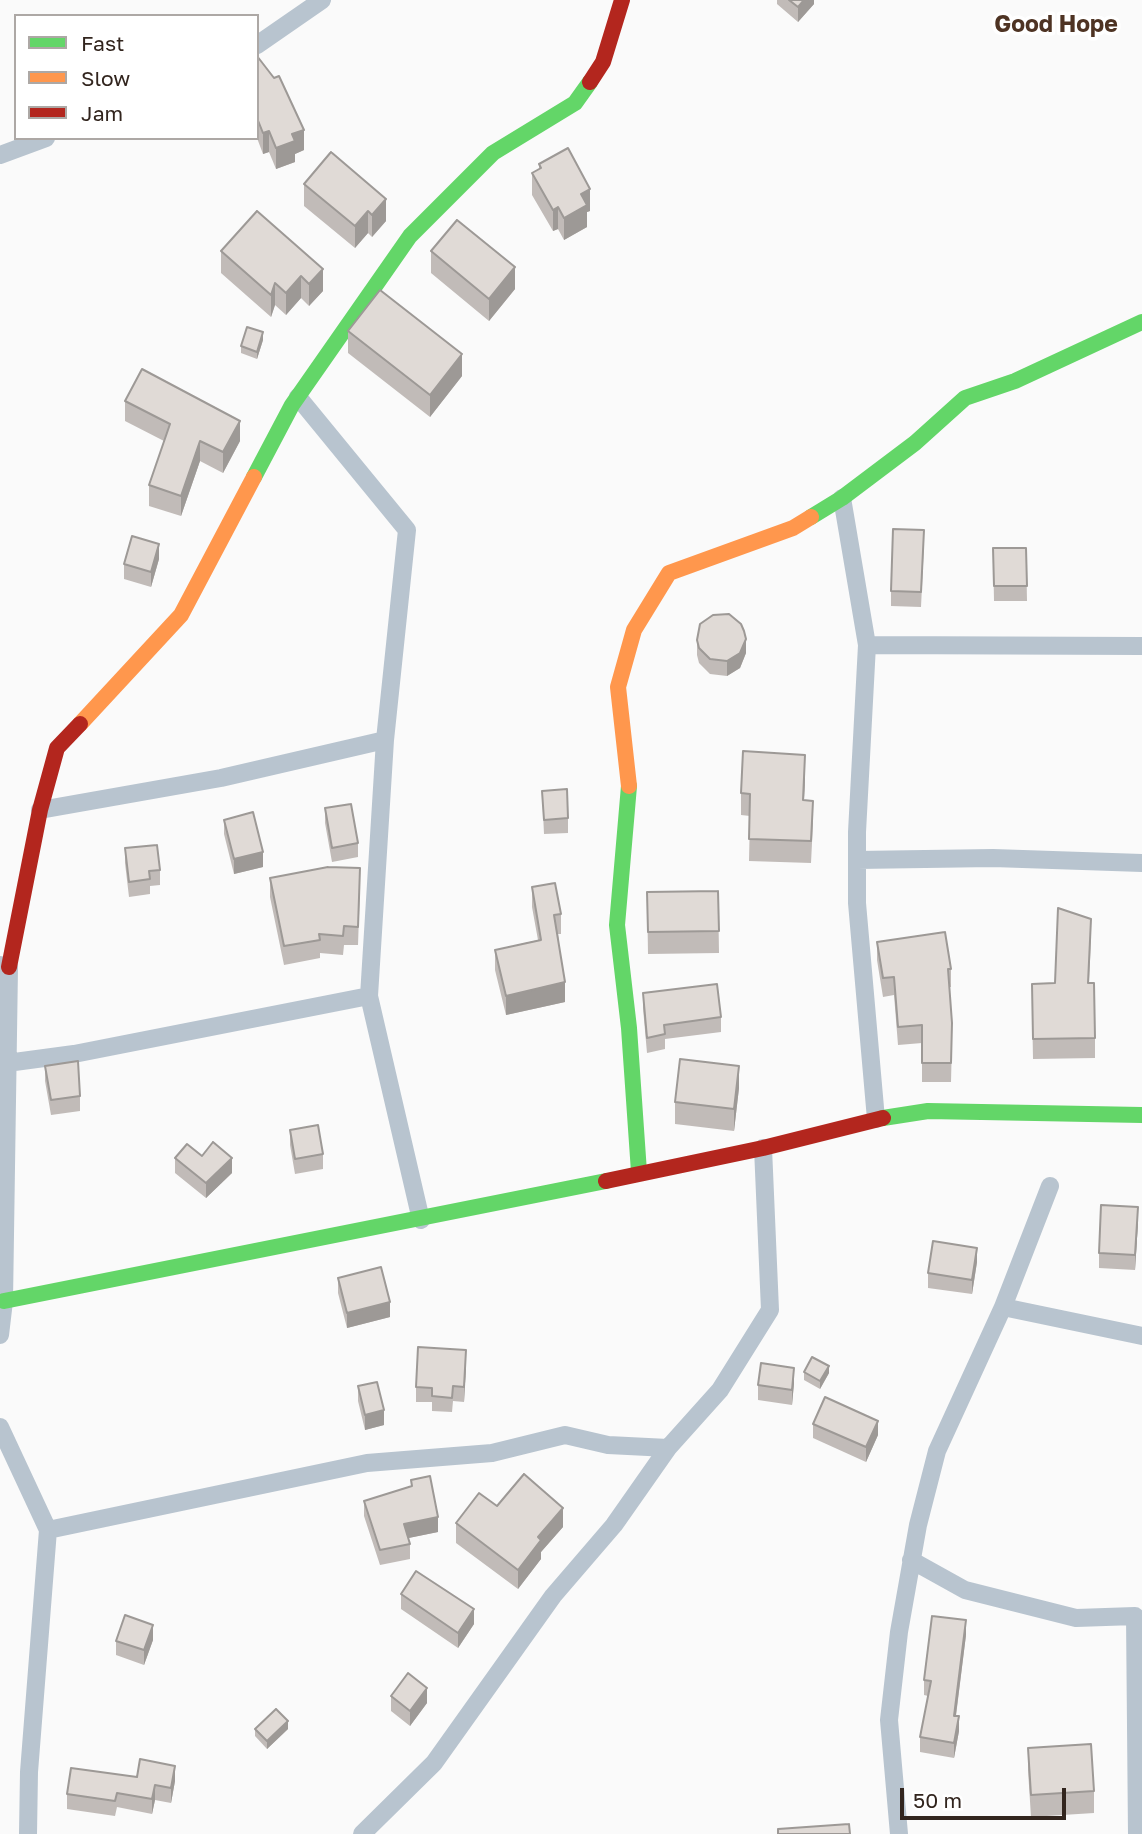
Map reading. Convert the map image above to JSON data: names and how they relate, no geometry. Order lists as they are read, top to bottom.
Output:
{
  "districts": ["Good Hope"],
  "legend": ["Fast", "Slow", "Jam"],
  "scale_bar": "50 m"
}
